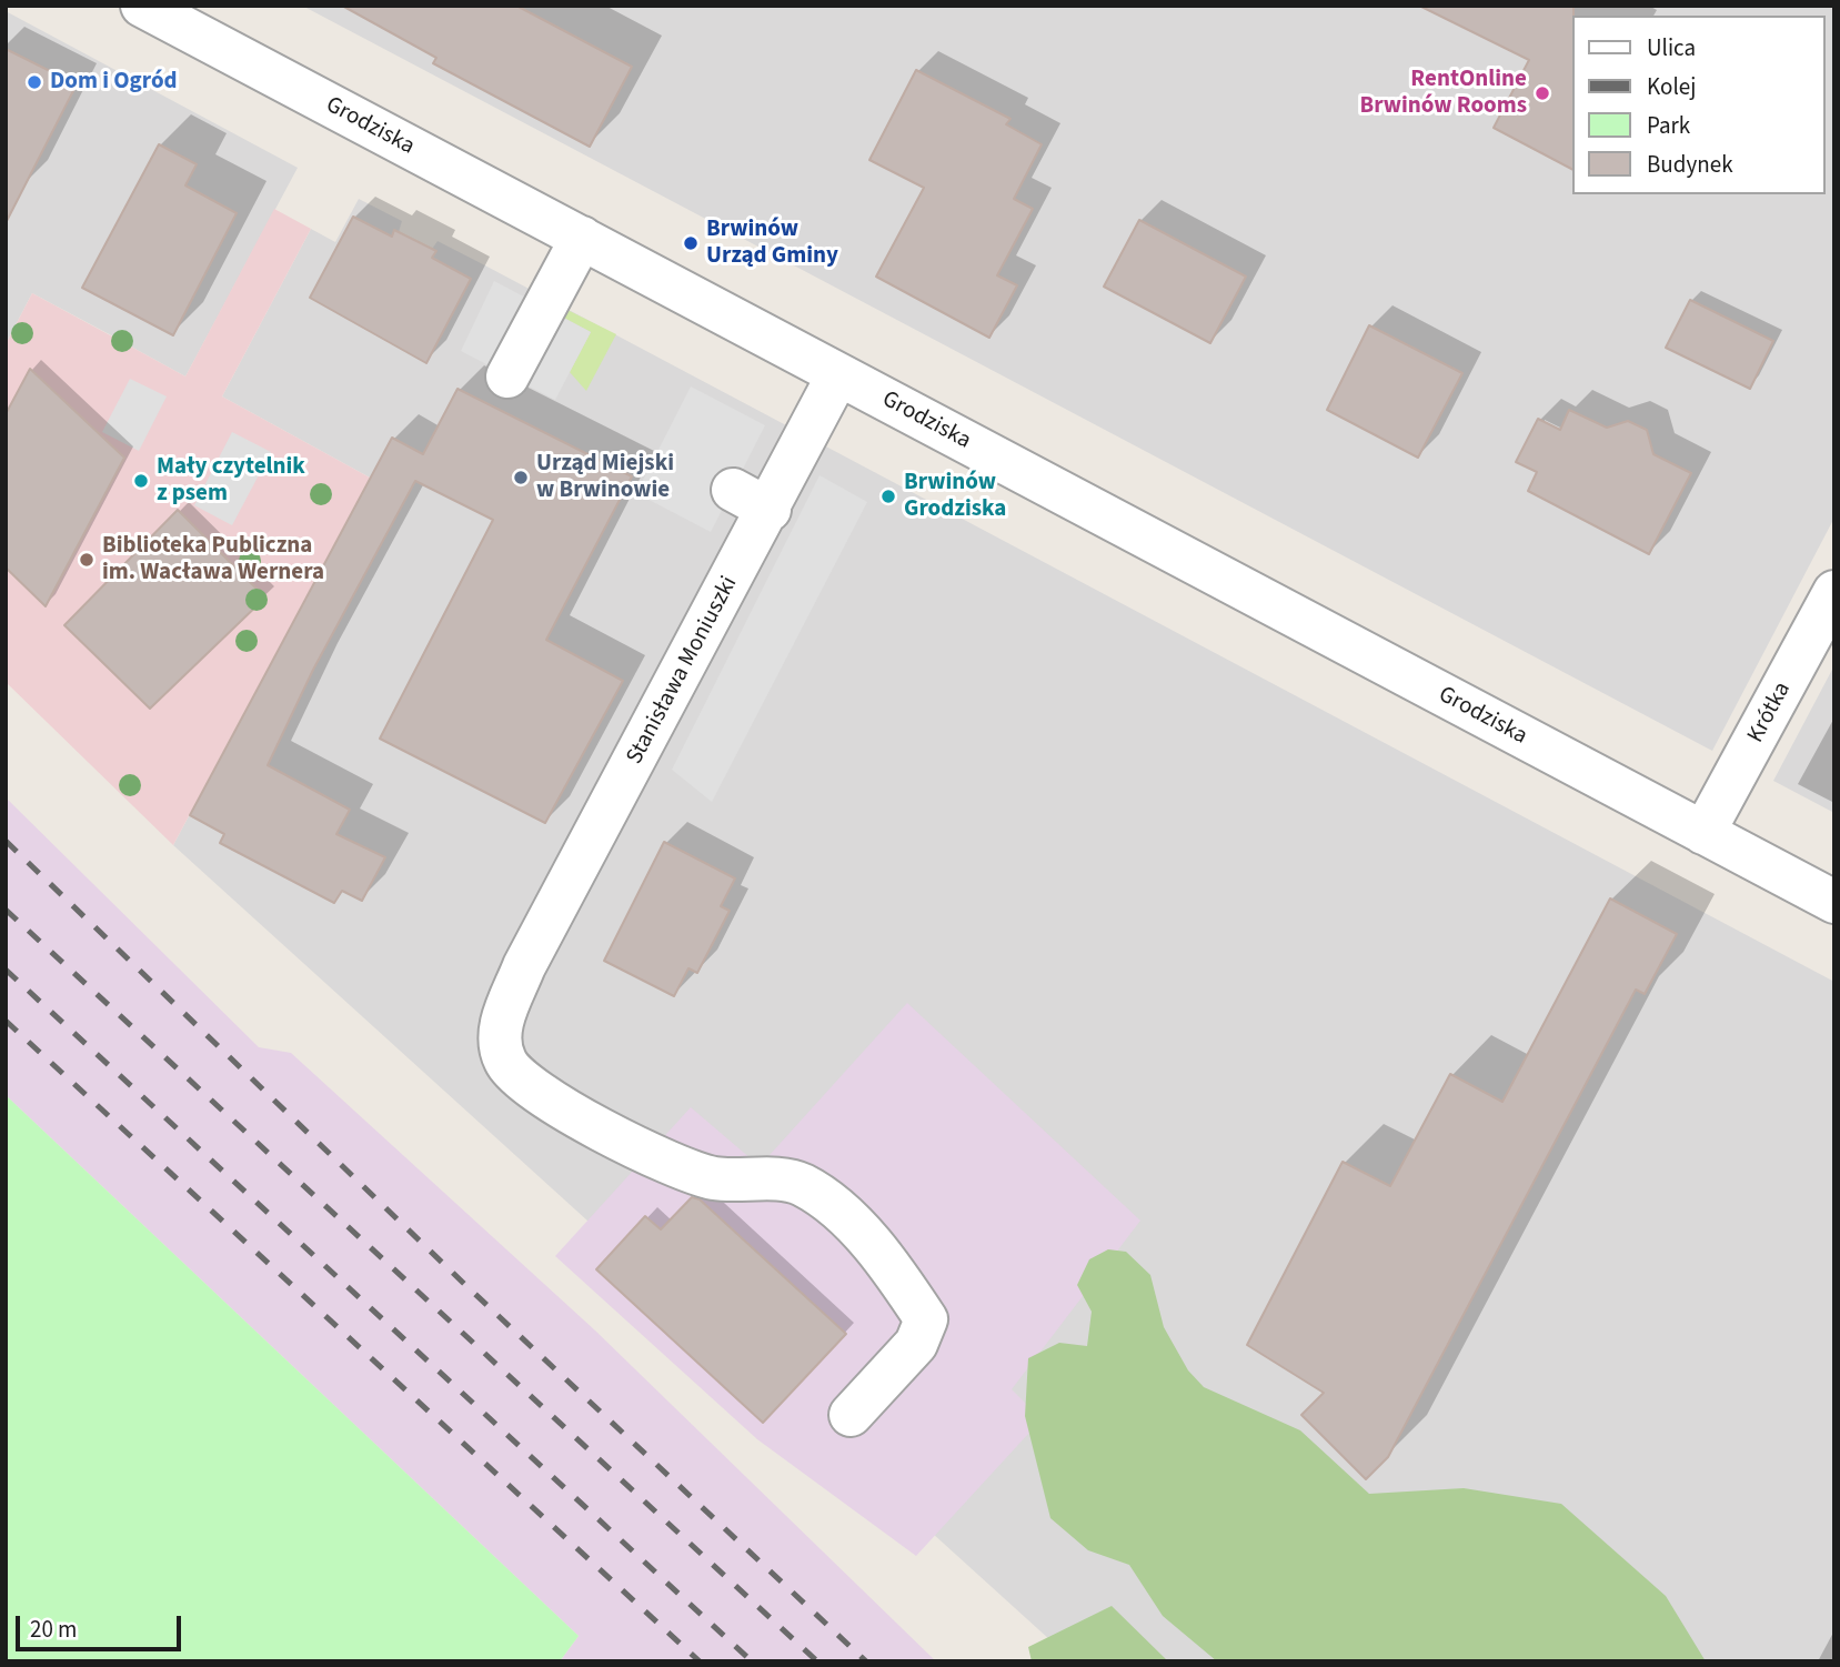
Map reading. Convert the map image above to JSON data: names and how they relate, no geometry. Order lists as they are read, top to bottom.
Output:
{
  "streets": {
    "street": ["Grodziska", "Stanisława Moniuszki", "Krótka"]
  },
  "crossings": [
    ["Grodziska", "Stanisława Moniuszki"],
    ["Grodziska", "Krótka"]
  ],
  "places": [
    "Dom i Ogród",
    "RentOnline Brwinów Rooms",
    "Brwinów Urząd Gminy",
    "Urząd Miejski w Brwinowie",
    "Mały czytelnik z psem",
    "Brwinów Grodziska",
    "Biblioteka Publiczna im. Wacława Wernera"
  ],
  "legend": [
    "Ulica",
    "Kolej",
    "Park",
    "Budynek"
  ],
  "scale_bar": "20 m"
}
